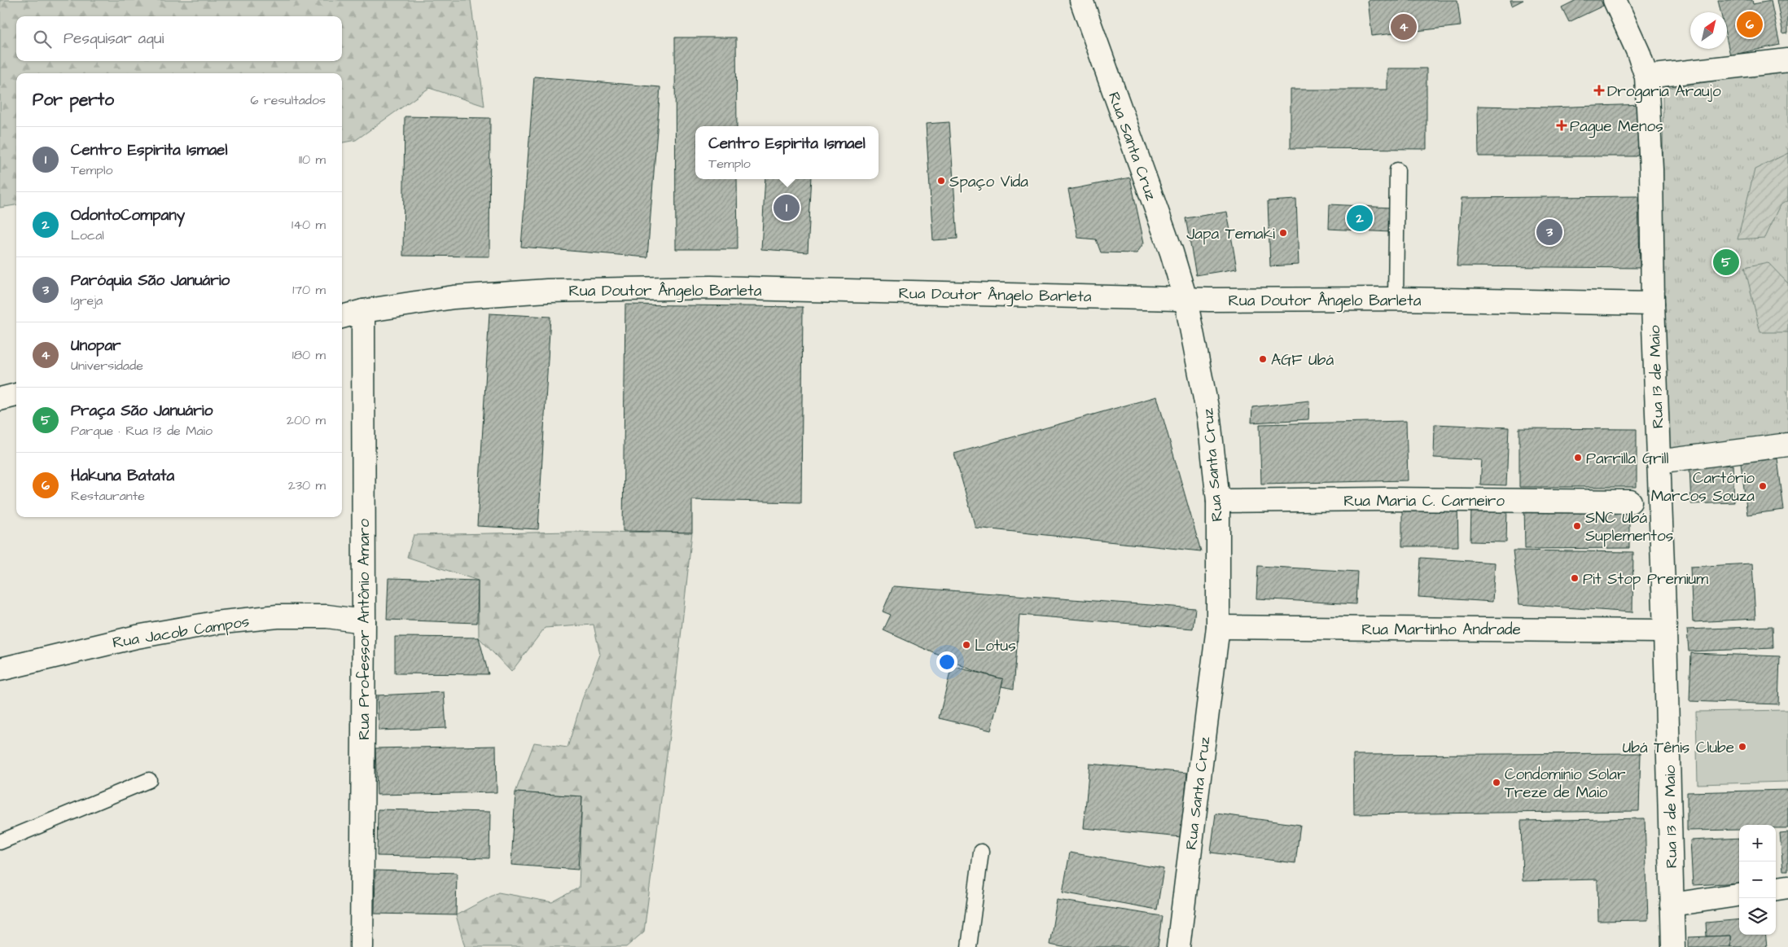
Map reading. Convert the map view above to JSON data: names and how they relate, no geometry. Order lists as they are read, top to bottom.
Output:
{
  "streets": {
    "street": [
      "Rua Santa Cruz",
      "Rua Doutor Ângelo Barleta",
      "Rua 13 de Maio",
      "Rua Maria C. Carneiro",
      "Rua Martinho Andrade",
      "Rua Professor Antônio Amaro",
      "Rua Jacob Campos"
    ]
  },
  "crossings": [
    ["Rua Santa Cruz", "Rua Doutor Ângelo Barleta"],
    ["Rua Santa Cruz", "Rua Maria C. Carneiro"],
    ["Rua Santa Cruz", "Rua Martinho Andrade"],
    ["Rua Doutor Ângelo Barleta", "Rua 13 de Maio"],
    ["Rua Doutor Ângelo Barleta", "Rua Professor Antônio Amaro"],
    ["Rua 13 de Maio", "Rua Martinho Andrade"],
    ["Rua Professor Antônio Amaro", "Rua Jacob Campos"]
  ],
  "places": {
    "health": ["Drogaria Araujo", "Pague Menos"],
    "other": [
      "Spaço Vida",
      "Japa Temaki",
      "AGF Ubá",
      "Parrilla Grill",
      "Cartório Marcos Souza",
      "SNC Ubá Suplementos",
      "Pit Stop Premium",
      "Lotus",
      "Ubá Tênis Clube",
      "Condomínio Solar Treze de Maio"
    ]
  },
  "north": "top right",
  "page": {
    "pins": [
      "6",
      "4",
      "1",
      "2",
      "3",
      "5"
    ],
    "search": "Pesquisar aqui",
    "heading": ["Por perto", "6 resultados"],
    "popup": ["Centro Espirita Ismael", "Templo"],
    "list": [
      {
        "mark": "1",
        "name": "Centro Espirita Ismael",
        "note": "Templo",
        "value": "110 m"
      },
      {
        "mark": "2",
        "name": "OdontoCompany",
        "note": "Local",
        "value": "140 m"
      },
      {
        "mark": "3",
        "name": "Paróquia São Januário",
        "note": "Igreja",
        "value": "170 m"
      },
      {
        "mark": "4",
        "name": "Unopar",
        "note": "Universidade",
        "value": "180 m"
      },
      {
        "mark": "5",
        "name": "Praça São Januário",
        "note": "Parque · Rua 13 de Maio",
        "value": "200 m"
      },
      {
        "mark": "6",
        "name": "Hakuna Batata",
        "note": "Restaurante",
        "value": "230 m"
      }
    ],
    "map_buttons": ["+", "−"]
  }
}
